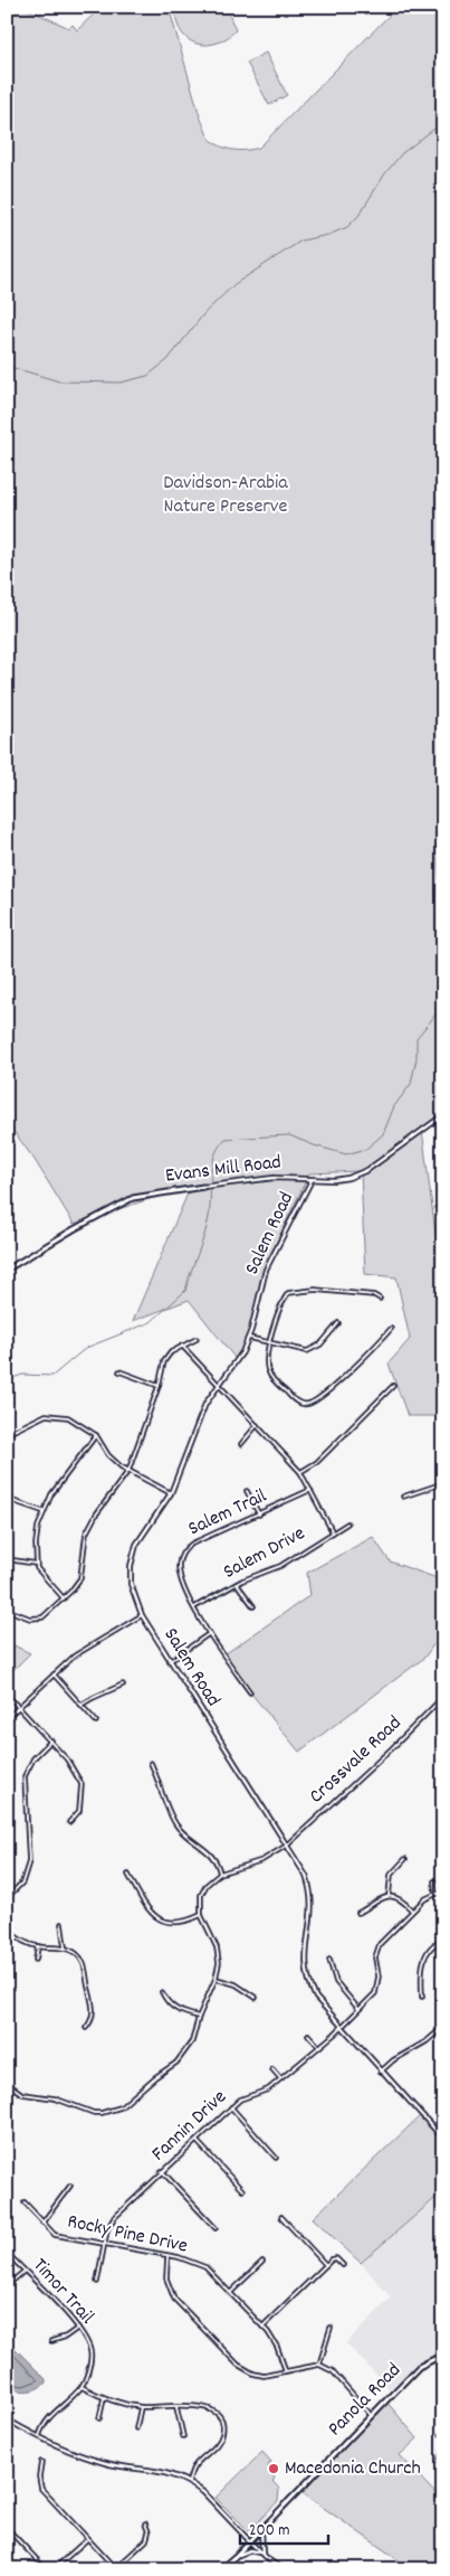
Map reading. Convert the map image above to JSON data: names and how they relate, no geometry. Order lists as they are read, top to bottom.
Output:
{
  "streets": {
    "main road": ["Evans Mill Road", "Panola Road"],
    "street": [
      "Salem Road",
      "Salem Trail",
      "Salem Drive",
      "Crossvale Road",
      "Fannin Drive",
      "Rocky Pine Drive",
      "Timor Trail"
    ]
  },
  "crossings": [
    ["Evans Mill Road", "Salem Road"],
    ["Salem Road", "Crossvale Road"],
    ["Salem Road", "Fannin Drive"],
    ["Salem Trail", "Salem Drive"],
    ["Fannin Drive", "Rocky Pine Drive"]
  ],
  "parks": ["Davidson-Arabia Nature Preserve"],
  "places": ["Macedonia Church"],
  "scale_bar": "200 m"
}
